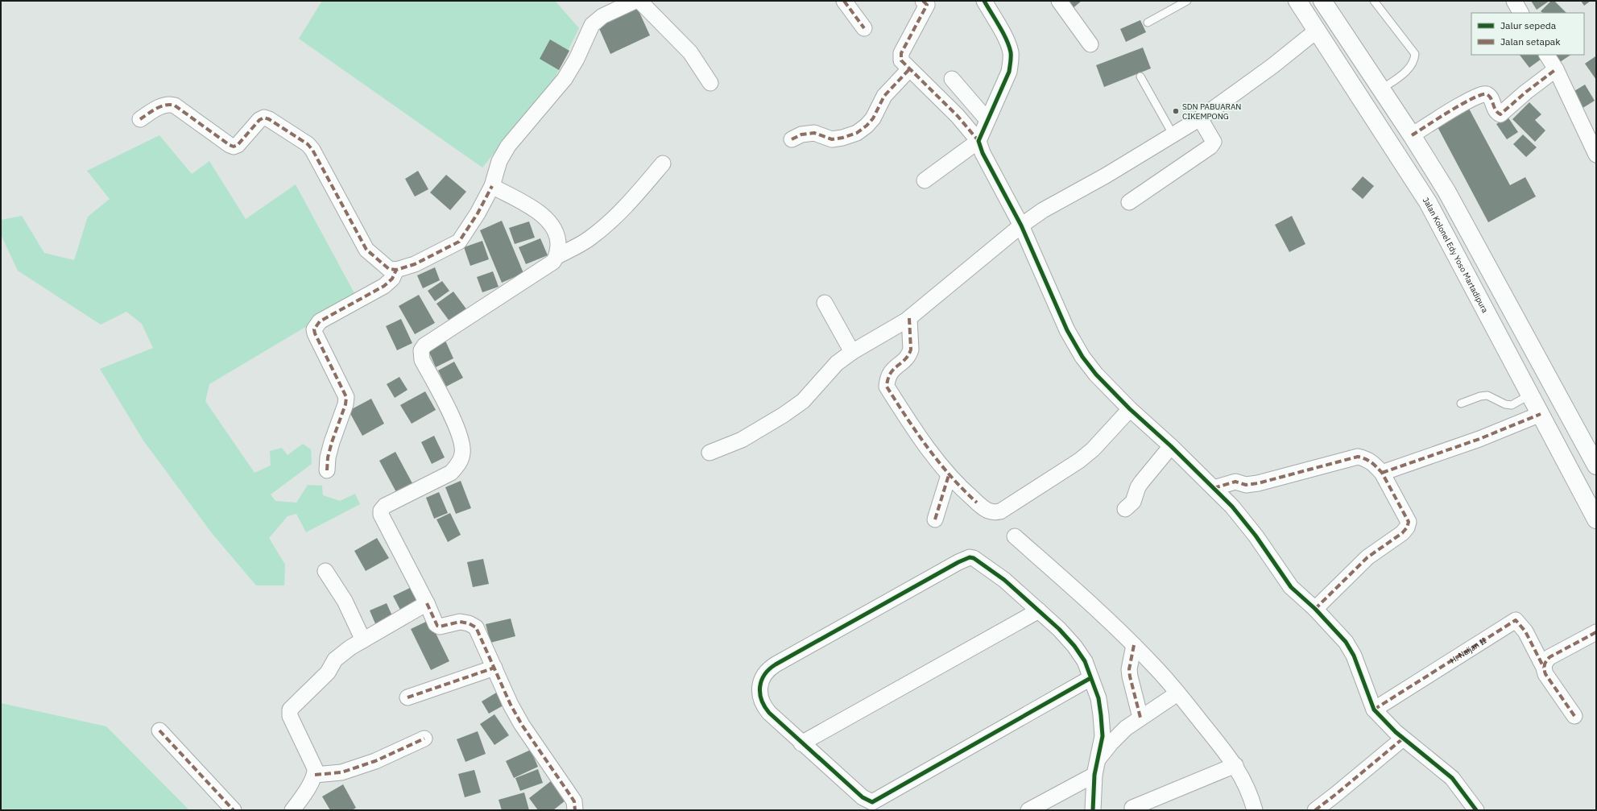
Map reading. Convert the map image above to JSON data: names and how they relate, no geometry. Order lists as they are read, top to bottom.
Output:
{
  "streets": {
    "main road": ["Jalan Kolonel Edy Yoso Martadipura"],
    "street": ["H. Naijan II"]
  },
  "places": ["SDN PABUARAN CIKEMPONG"],
  "legend": ["Jalur sepeda", "Jalan setapak"]
}
